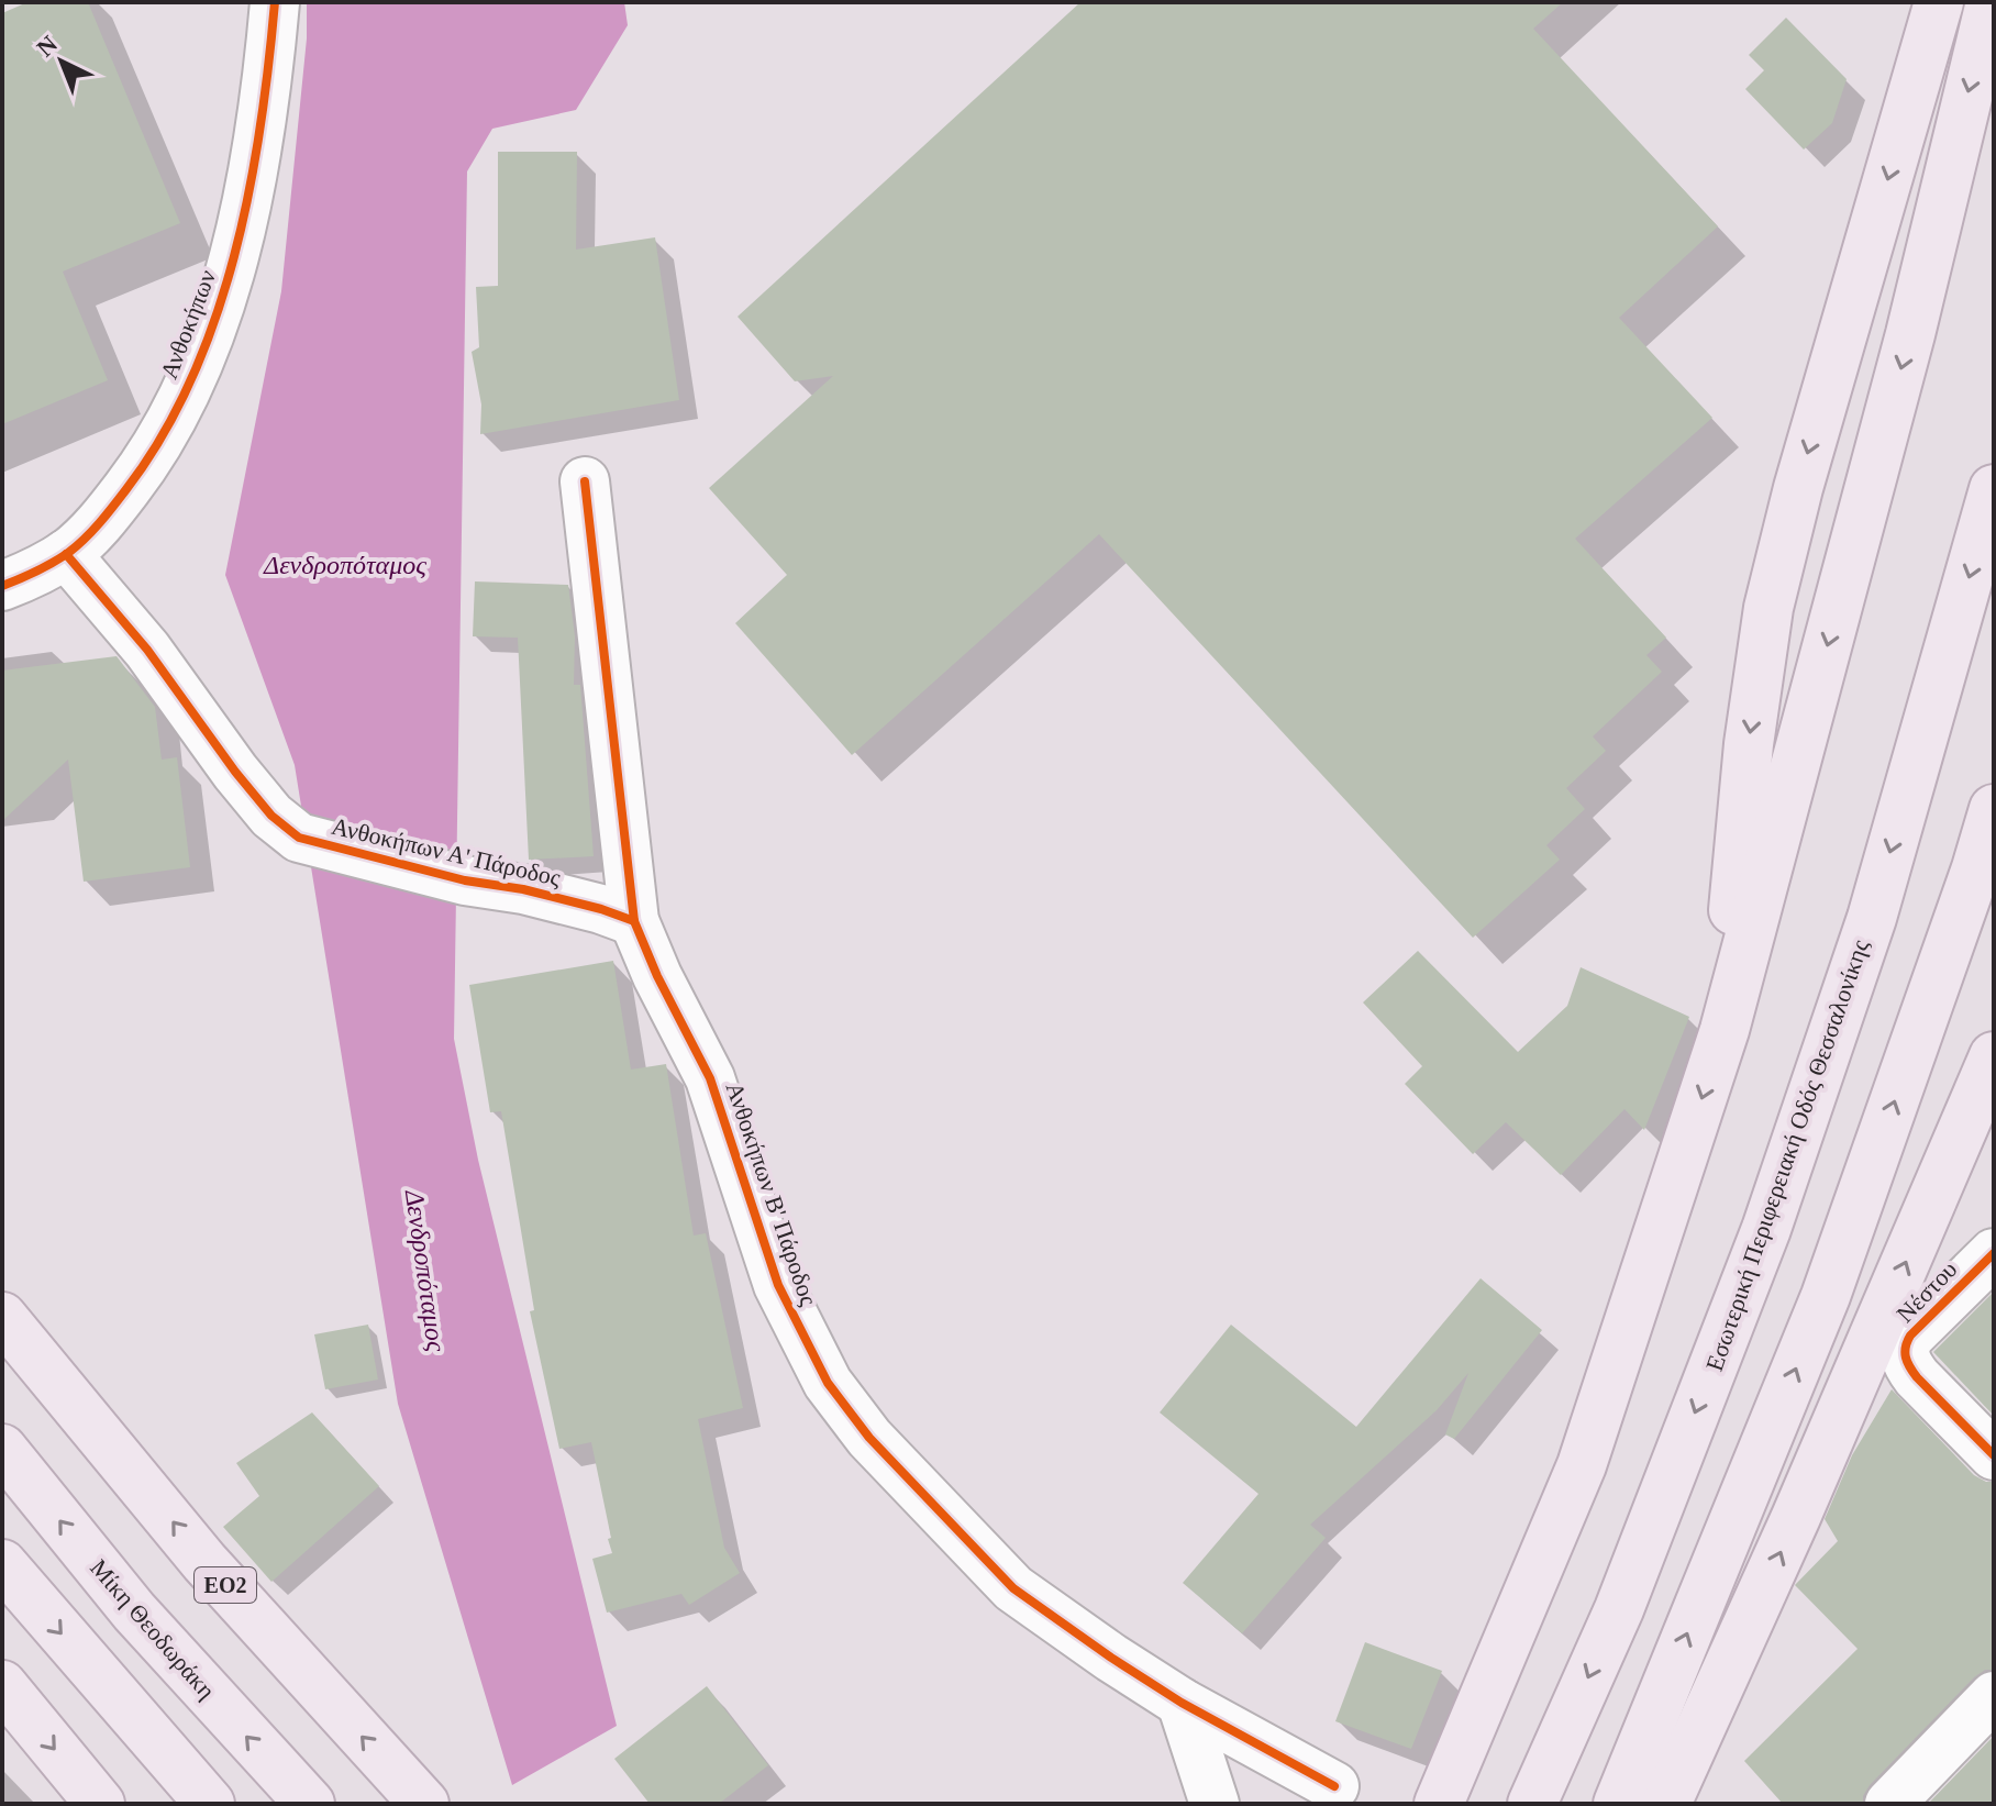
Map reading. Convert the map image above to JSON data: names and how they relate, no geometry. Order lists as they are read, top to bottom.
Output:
{
  "streets": {
    "highway": ["Εσωτερική Περιφερειακή Οδός Θεσσαλονίκης", "ΕΟ2", "Μίκη Θεοδωράκη"],
    "street": [
      "Ανθοκήπων",
      "Ανθοκήπων Α' Πάροδος",
      "Ανθοκήπων Β' Πάροδος",
      "Νέστου"
    ]
  },
  "crossings": [
    ["Ανθοκήπων", "Ανθοκήπων Α' Πάροδος"],
    ["Ανθοκήπων Α' Πάροδος", "Ανθοκήπων Β' Πάροδος"]
  ],
  "water": ["Δενδροπόταμος"],
  "north": "top left"
}
